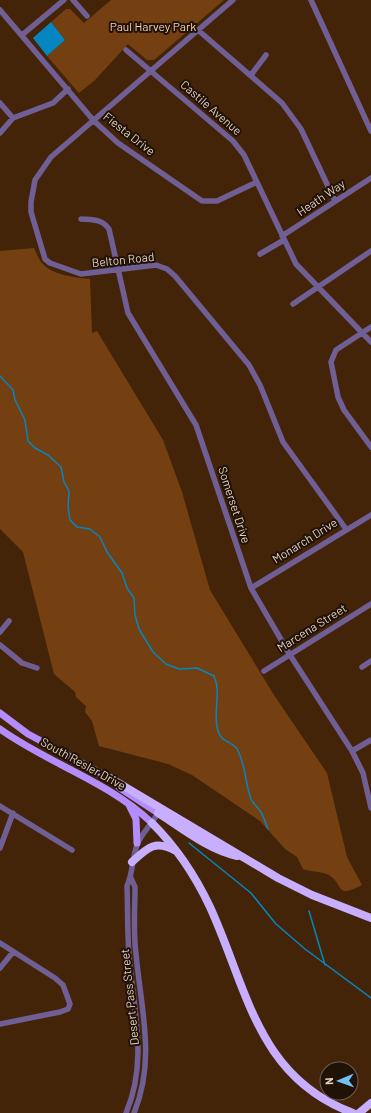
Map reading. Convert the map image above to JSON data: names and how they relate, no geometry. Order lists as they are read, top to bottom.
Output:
{
  "streets": {
    "main road": ["South Resler Drive"],
    "street": [
      "Castile Avenue",
      "Fiesta Drive",
      "Heath Way",
      "Belton Road",
      "Somerset Drive",
      "Monarch Drive",
      "Marcena Street",
      "Desert Pass Street"
    ]
  },
  "crossings": [
    ["Castile Avenue", "Fiesta Drive"],
    ["Castile Avenue", "Heath Way"],
    ["Castile Avenue", "Belton Road"],
    ["Fiesta Drive", "Belton Road"],
    ["Belton Road", "Somerset Drive"],
    ["Belton Road", "Monarch Drive"],
    ["Somerset Drive", "Monarch Drive"],
    ["Somerset Drive", "Marcena Street"],
    ["South Resler Drive", "Desert Pass Street"]
  ],
  "parks": ["Paul Harvey Park"],
  "north": "left"
}
